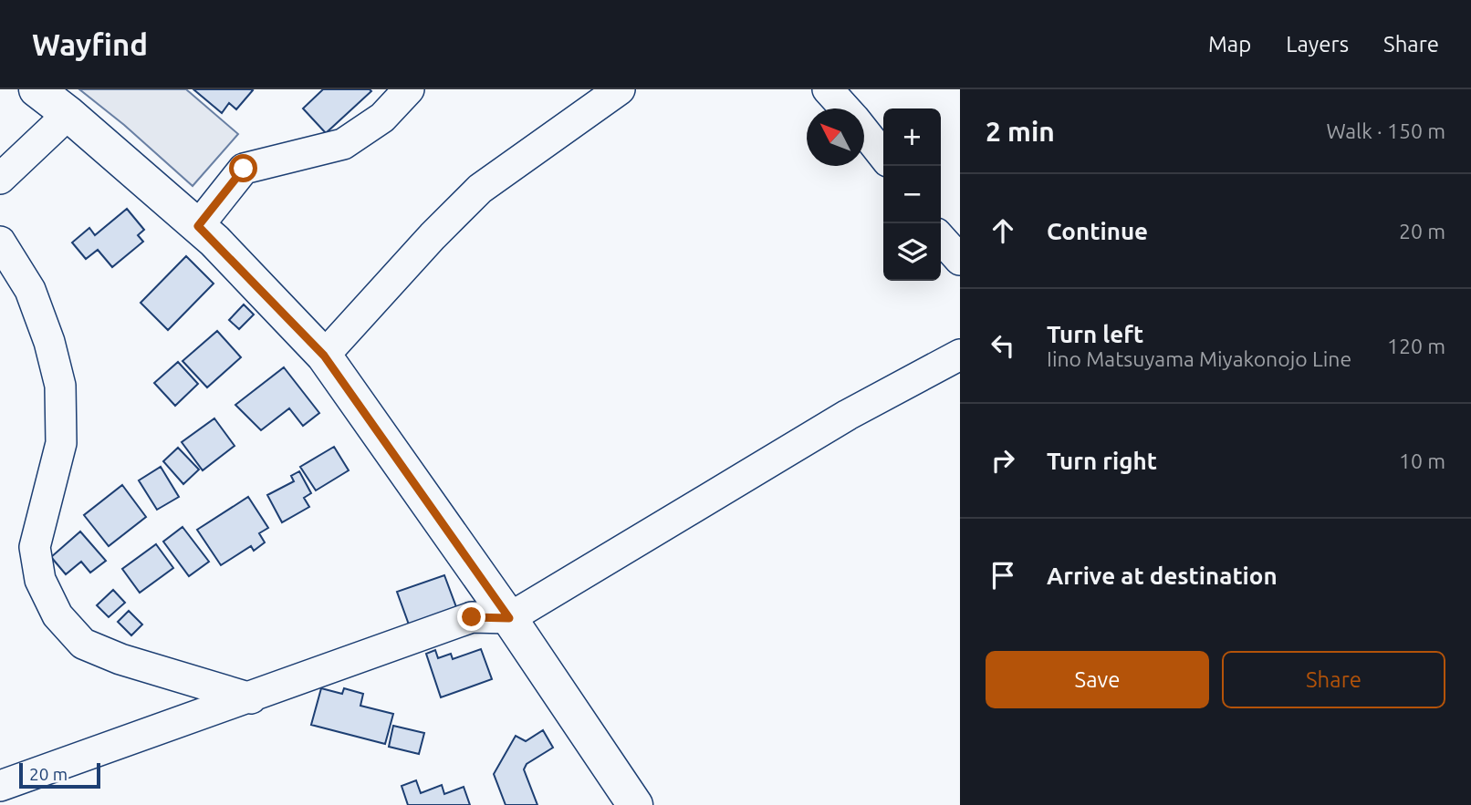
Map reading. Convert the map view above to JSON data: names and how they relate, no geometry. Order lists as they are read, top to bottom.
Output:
{
  "scale_bar": "20 m",
  "north": "top left",
  "page": {
    "header": "Wayfind",
    "nav": ["Map", "Layers", "Share"],
    "heading": ["2 min", "Walk · 150 m"],
    "map_buttons": ["+", "−"],
    "list": [
      ["Continue", "20 m"],
      ["Turn left", "Iino Matsuyama Miyakonojo Line", "120 m"],
      ["Turn right", "10 m"],
      "Arrive at destination"
    ],
    "buttons": ["Save", "Share"],
    "scale": "20 m"
  }
}
